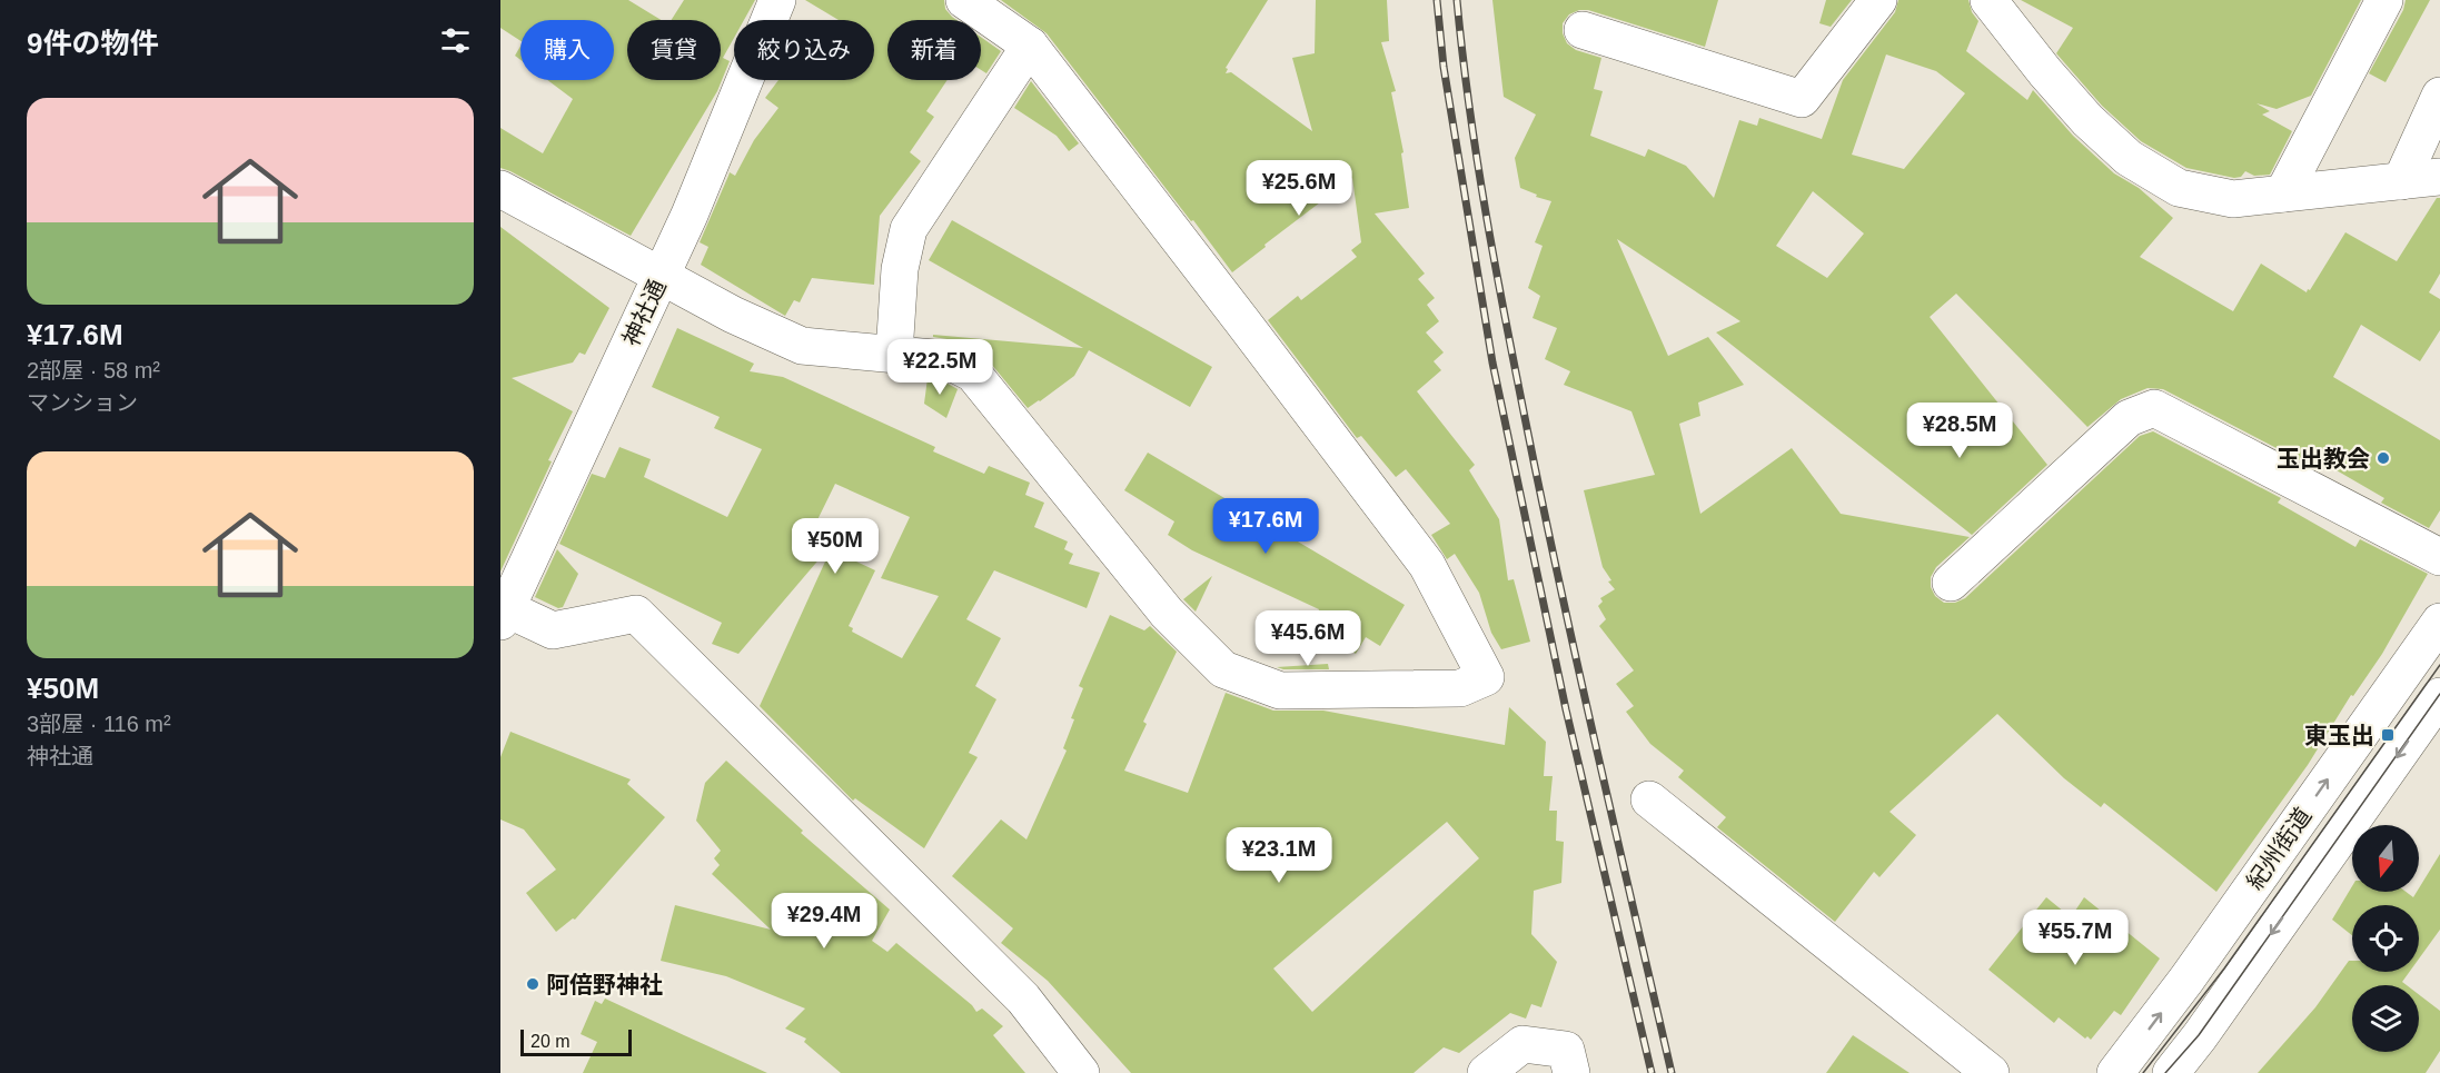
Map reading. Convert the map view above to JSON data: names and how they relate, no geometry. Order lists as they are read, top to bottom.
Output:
{
  "streets": {
    "street": ["神社通", "紀州街道"]
  },
  "places": {
    "other": ["玉出教会", "阿倍野神社"],
    "transit": ["東玉出"]
  },
  "scale_bar": "20 m",
  "north": "bottom",
  "page": {
    "heading": "9件の物件",
    "chip": [
      "購入",
      "賃貸",
      "絞り込み",
      "新着"
    ],
    "list": [
      {
        "name": "¥17.6M",
        "note": "2部屋 · 58 m² · マンション"
      },
      {
        "name": "¥50M",
        "note": "3部屋 · 116 m² · 神社通"
      }
    ],
    "price": [
      "¥25.6M",
      "¥22.5M",
      "¥28.5M",
      "¥17.6M",
      "¥50M",
      "¥45.6M",
      "¥23.1M",
      "¥29.4M",
      "¥55.7M"
    ],
    "scale": "20 m"
  }
}
